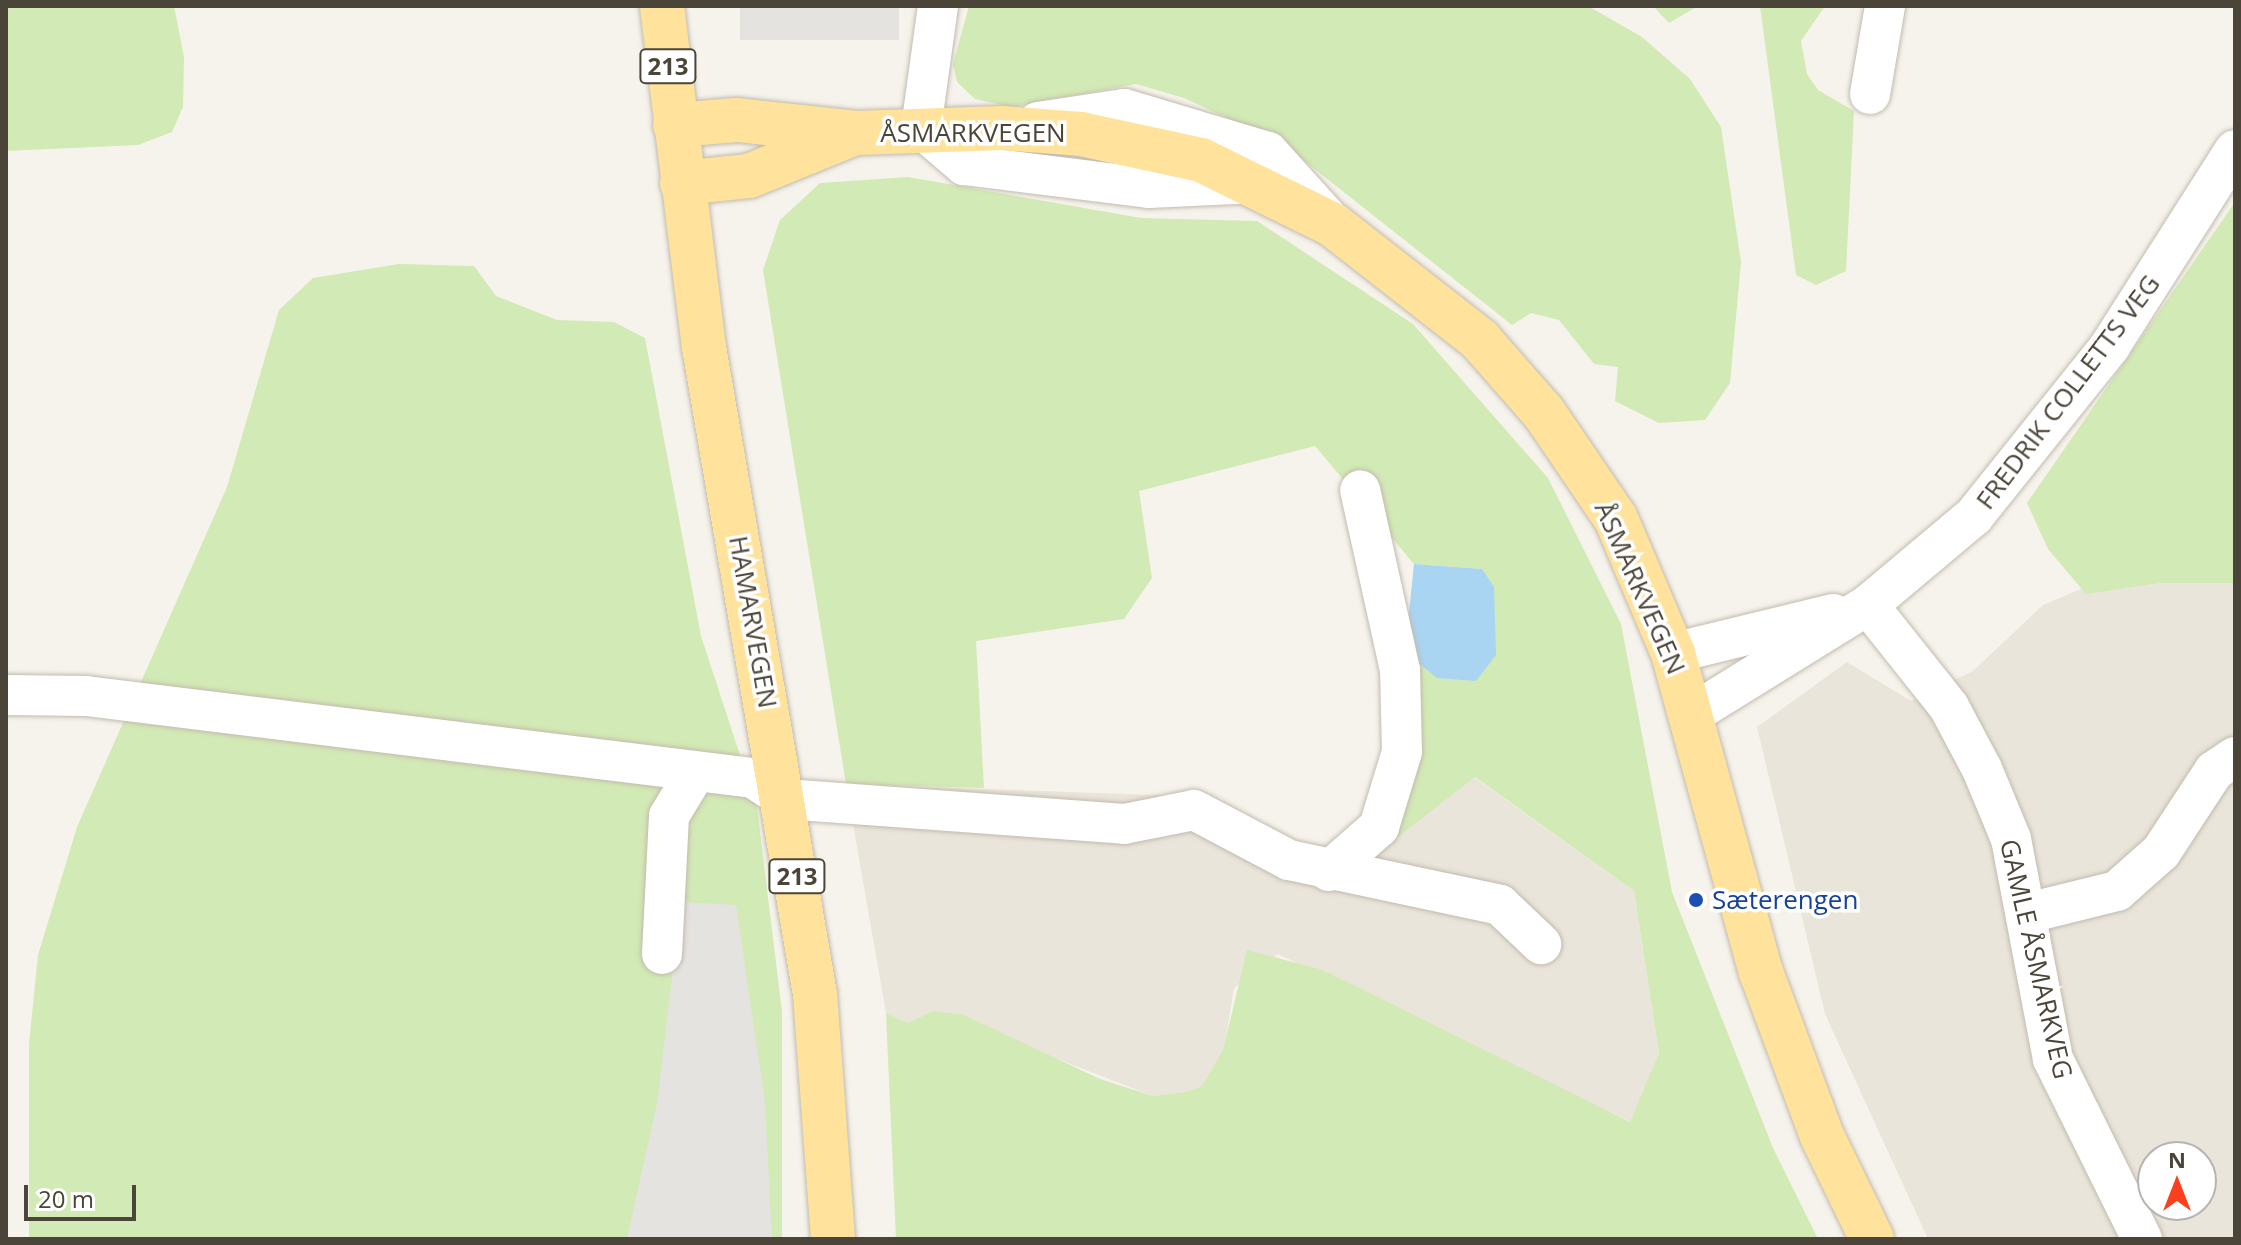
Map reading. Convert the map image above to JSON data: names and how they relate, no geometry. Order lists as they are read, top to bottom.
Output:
{
  "streets": {
    "main road": ["213", "ÅSMARKVEGEN", "HAMARVEGEN"],
    "street": ["FREDRIK COLLETTS VEG", "GAMLE ÅSMARKVEG"]
  },
  "crossings": [
    ["ÅSMARKVEGEN", "FREDRIK COLLETTS VEG"],
    ["ÅSMARKVEGEN", "HAMARVEGEN"],
    ["FREDRIK COLLETTS VEG", "GAMLE ÅSMARKVEG"]
  ],
  "places": ["Sæterengen"],
  "scale_bar": "20 m",
  "north": "top"
}
